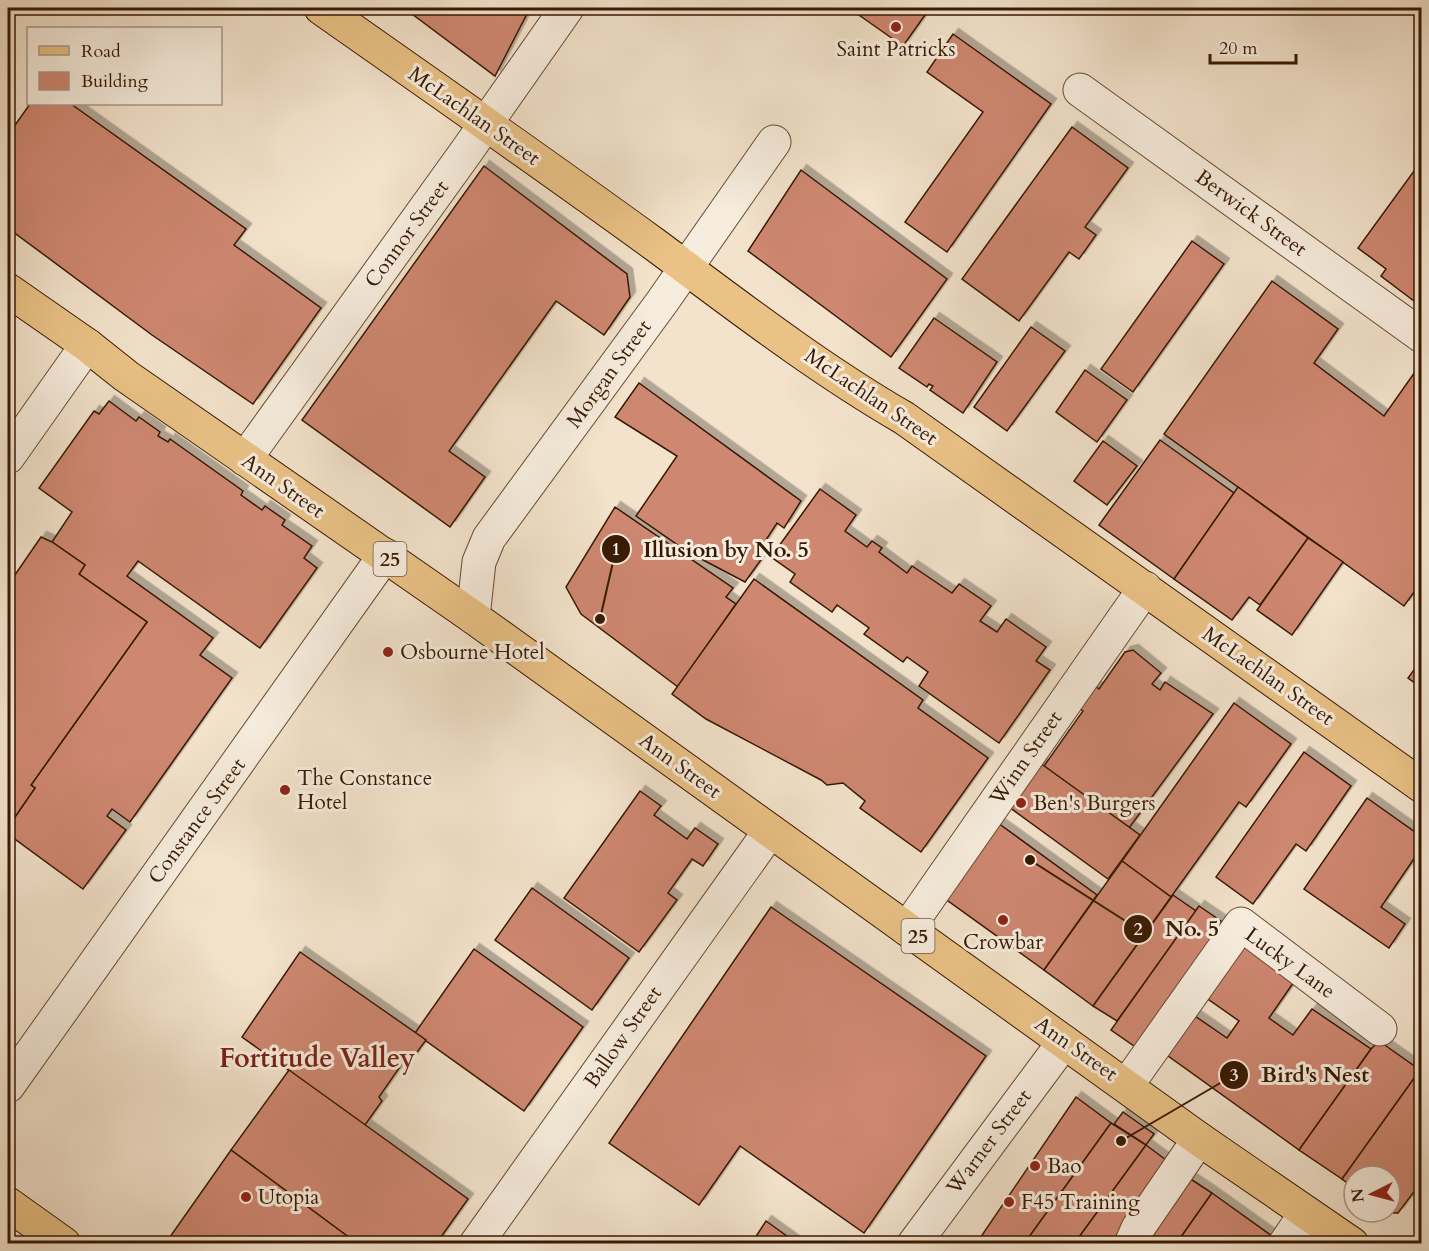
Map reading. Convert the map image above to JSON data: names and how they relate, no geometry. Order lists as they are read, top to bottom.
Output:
{
  "streets": {
    "main road": ["McLachlan Street", "Ann Street", "25"],
    "street": [
      "Berwick Street",
      "Connor Street",
      "Morgan Street",
      "Winn Street",
      "Constance Street",
      "Lucky Lane",
      "Ballow Street",
      "Warner Street"
    ]
  },
  "crossings": [
    ["McLachlan Street", "Connor Street"],
    ["McLachlan Street", "Morgan Street"],
    ["McLachlan Street", "Winn Street"],
    ["Connor Street", "Ann Street"],
    ["Morgan Street", "Ann Street"],
    ["Ann Street", "Winn Street"],
    ["Ann Street", "Constance Street"],
    ["Ann Street", "Lucky Lane"],
    ["Ann Street", "Ballow Street"],
    ["Ann Street", "Warner Street"]
  ],
  "districts": ["Fortitude Valley"],
  "places": [
    "Saint Patricks",
    "Illusion by No. 5",
    "Osbourne Hotel",
    "The Constance Hotel",
    "Ben's Burgers",
    "No. 5",
    "Crowbar",
    "Bird's Nest",
    "Bao",
    "Utopia",
    "F45 Training"
  ],
  "legend": ["Road", "Building"],
  "scale_bar": "20 m",
  "north": "left"
}
